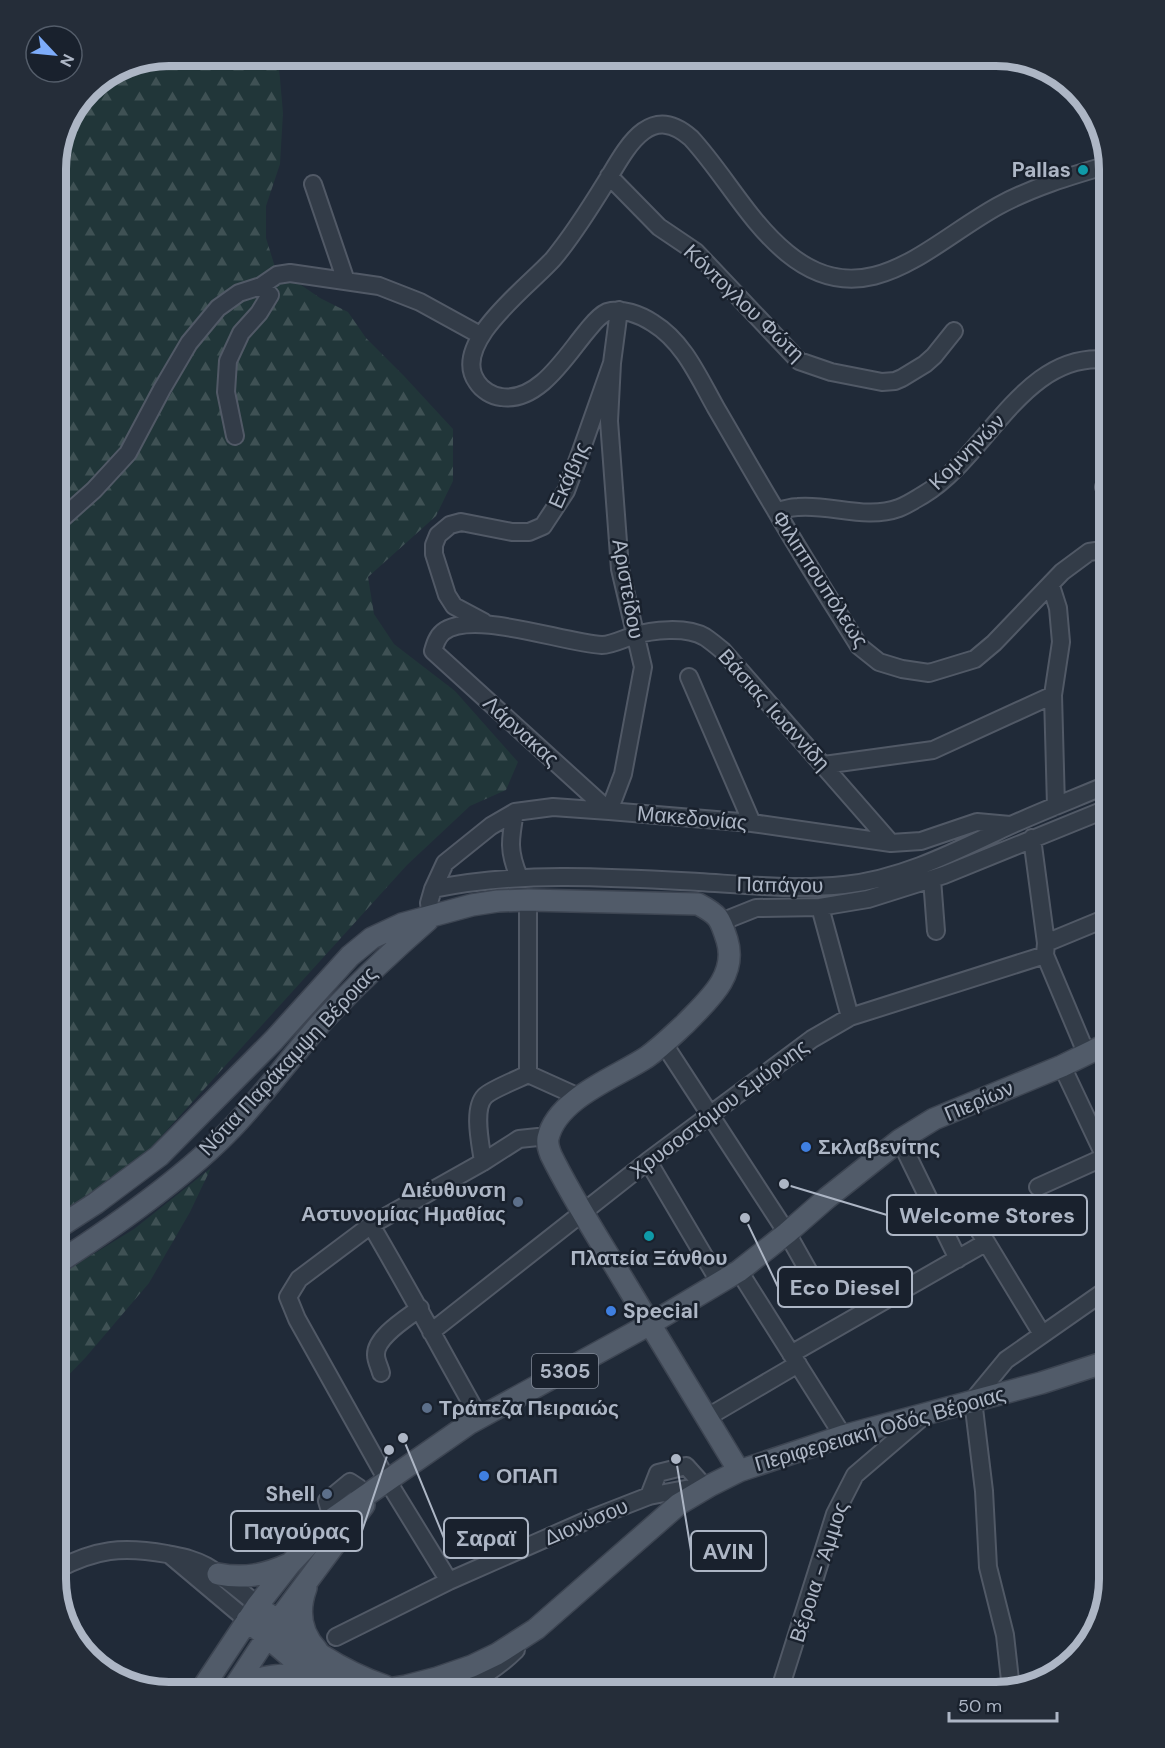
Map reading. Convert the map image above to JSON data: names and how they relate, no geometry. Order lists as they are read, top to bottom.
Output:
{
  "streets": {
    "main road": [
      "Νότια Παράκαμψη Βέροιας",
      "Πιερίων",
      "5305",
      "Περιφερειακή Οδός Βέροιας"
    ],
    "street": [
      "Κόντογλου Φώτη",
      "Κομνηνών",
      "Εκάβης",
      "Φιλιππουπόλεως",
      "Αριστείδου",
      "Βάσιας Ιωαννίδη",
      "Λάρνακας",
      "Μακεδονίας",
      "Παπάγου",
      "Χρυσοστόμου Σμύρνης",
      "Διονύσου",
      "Βέροια - Άμμος"
    ]
  },
  "crossings": [
    ["Κομνηνών", "Φιλιππουπόλεως"],
    ["Εκάβης", "Φιλιππουπόλεως"],
    ["Εκάβης", "Αριστείδου"],
    ["Εκάβης", "Βάσιας Ιωαννίδη"],
    ["Αριστείδου", "Βάσιας Ιωαννίδη"],
    ["Αριστείδου", "Λάρνακας"],
    ["Αριστείδου", "Μακεδονίας"],
    ["Βάσιας Ιωαννίδη", "Λάρνακας"],
    ["Βάσιας Ιωαννίδη", "Μακεδονίας"],
    ["Λάρνακας", "Μακεδονίας"],
    ["Μακεδονίας", "Παπάγου"],
    ["Μακεδονίας", "Νότια Παράκαμψη Βέροιας"],
    ["Παπάγου", "Νότια Παράκαμψη Βέροιας"],
    ["Πιερίων", "5305"],
    ["Πιερίων", "Περιφερειακή Οδός Βέροιας"],
    ["5305", "Περιφερειακή Οδός Βέροιας"],
    ["Περιφερειακή Οδός Βέροιας", "Διονύσου"],
    ["Περιφερειακή Οδός Βέροιας", "Βέροια - Άμμος"]
  ],
  "places": [
    "Pallas",
    "Σκλαβενίτης",
    "Welcome Stores",
    "Διέυθυνση Αστυνομίας Ημαθίας",
    "Eco Diesel",
    "Πλατεία Ξάνθου",
    "Special",
    "Τράπεζα Πειραιώς",
    "Σαραϊ",
    "Παγούρας",
    "AVIN",
    "ΟΠΑΠ",
    "Shell"
  ],
  "scale_bar": "50 m",
  "north": "bottom right"
}
